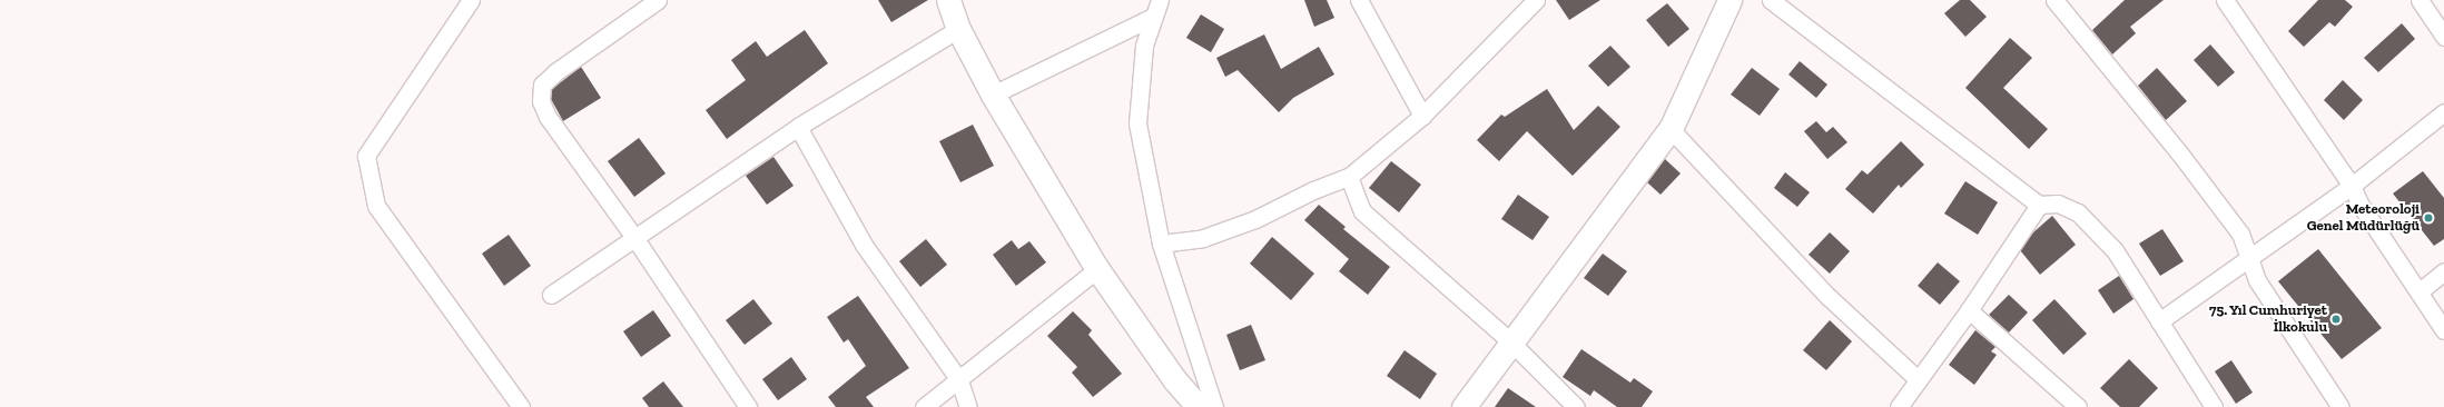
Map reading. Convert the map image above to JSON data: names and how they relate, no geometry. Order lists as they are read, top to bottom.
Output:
{
  "places": ["Meteoroloji Genel Müdürlüğü", "75. Yıl Cumhuriyet İlkokulu"]
}
